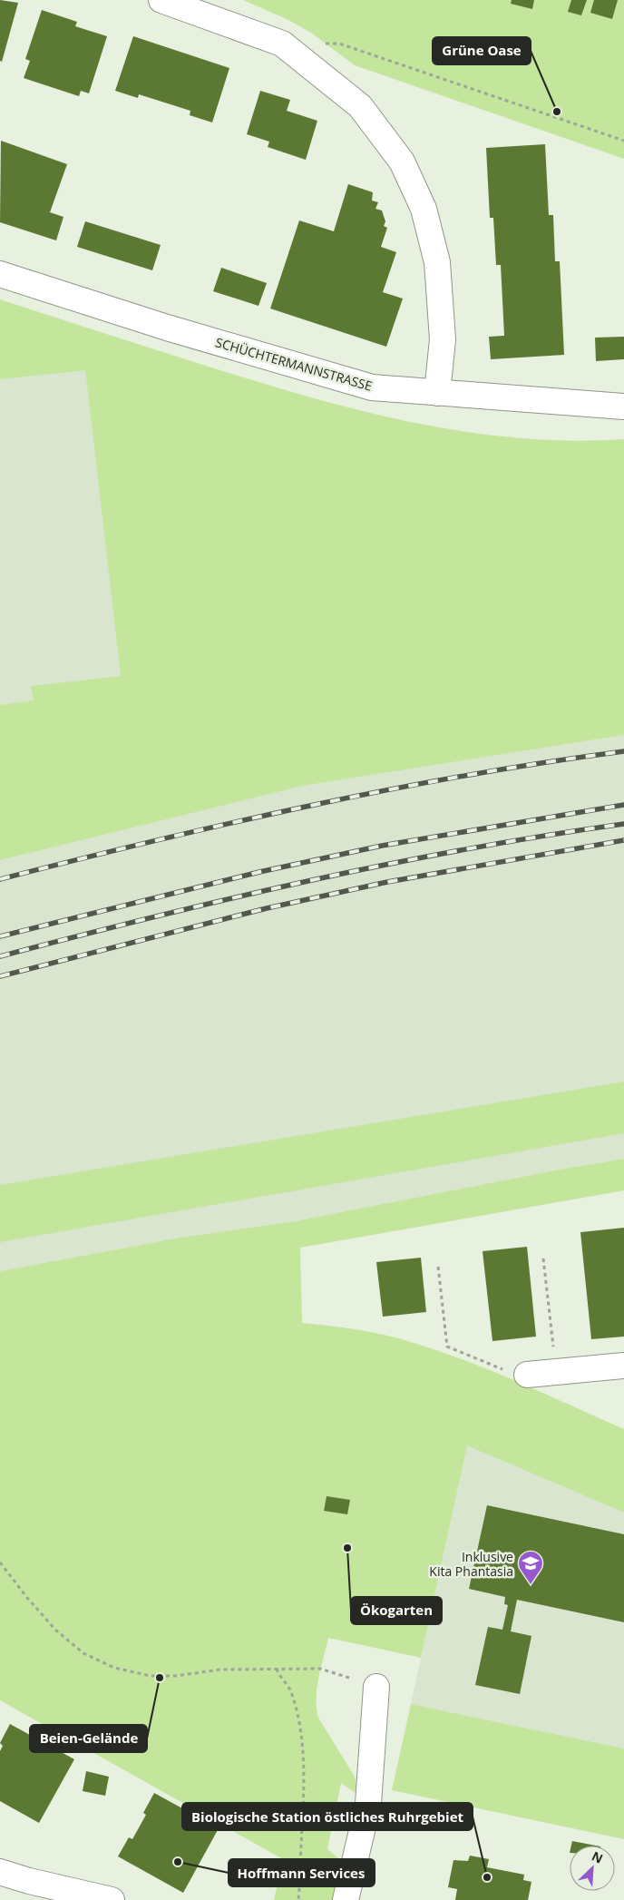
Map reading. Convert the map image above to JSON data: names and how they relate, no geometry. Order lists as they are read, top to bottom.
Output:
{
  "streets": {
    "street": ["SCHÜCHTERMANNSTRASSE"]
  },
  "places": {
    "other": [
      "Grüne Oase",
      "Ökogarten",
      "Beien-Gelände",
      "Hoffmann Services",
      "Biologische Station östliches Ruhrgebiet"
    ],
    "school or university": ["Inklusive Kita Phantasia"]
  },
  "north": "top right"
}
